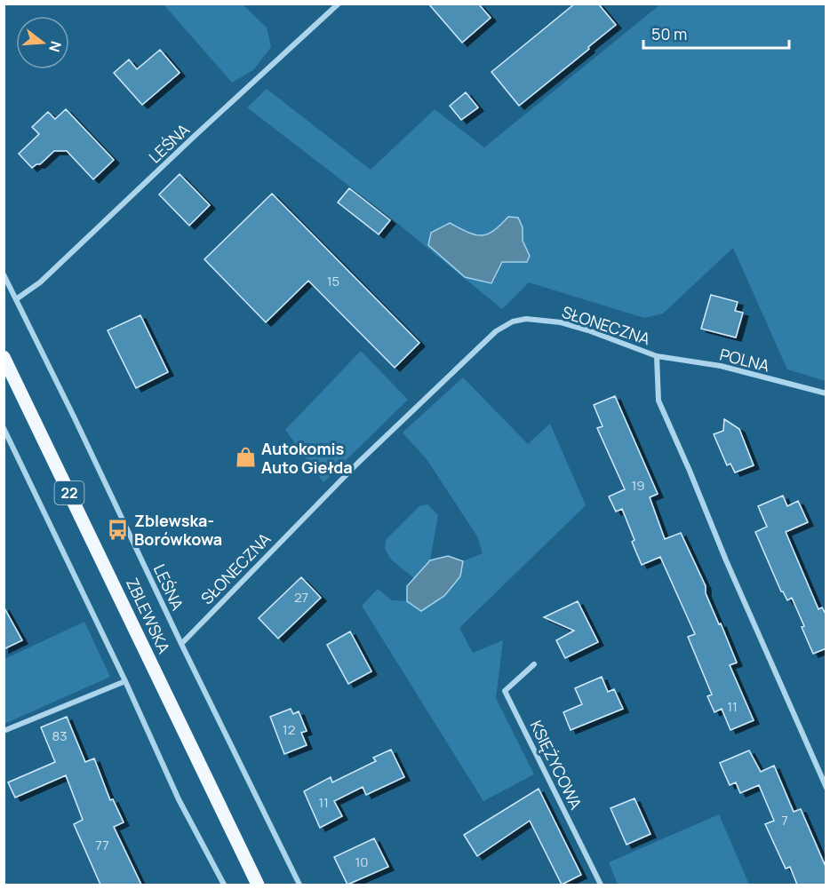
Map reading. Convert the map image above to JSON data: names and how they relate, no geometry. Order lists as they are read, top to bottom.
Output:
{
  "streets": {
    "main road": ["22", "ZBLEWSKA"],
    "street": [
      "LEŚNA",
      "SŁONECZNA",
      "POLNA",
      "KSIĘŻYCOWA"
    ]
  },
  "crossings": [
    ["LEŚNA", "SŁONECZNA"],
    ["SŁONECZNA", "POLNA"]
  ],
  "places": {
    "shop": ["Autokomis Auto Giełda"],
    "bus stop": ["Zblewska- Borówkowa"]
  },
  "house_numbers": [
    "15",
    "19",
    "27",
    "11",
    "12",
    "83",
    "11",
    "7",
    "77",
    "10"
  ],
  "scale_bar": "50 m",
  "north": "right"
}
